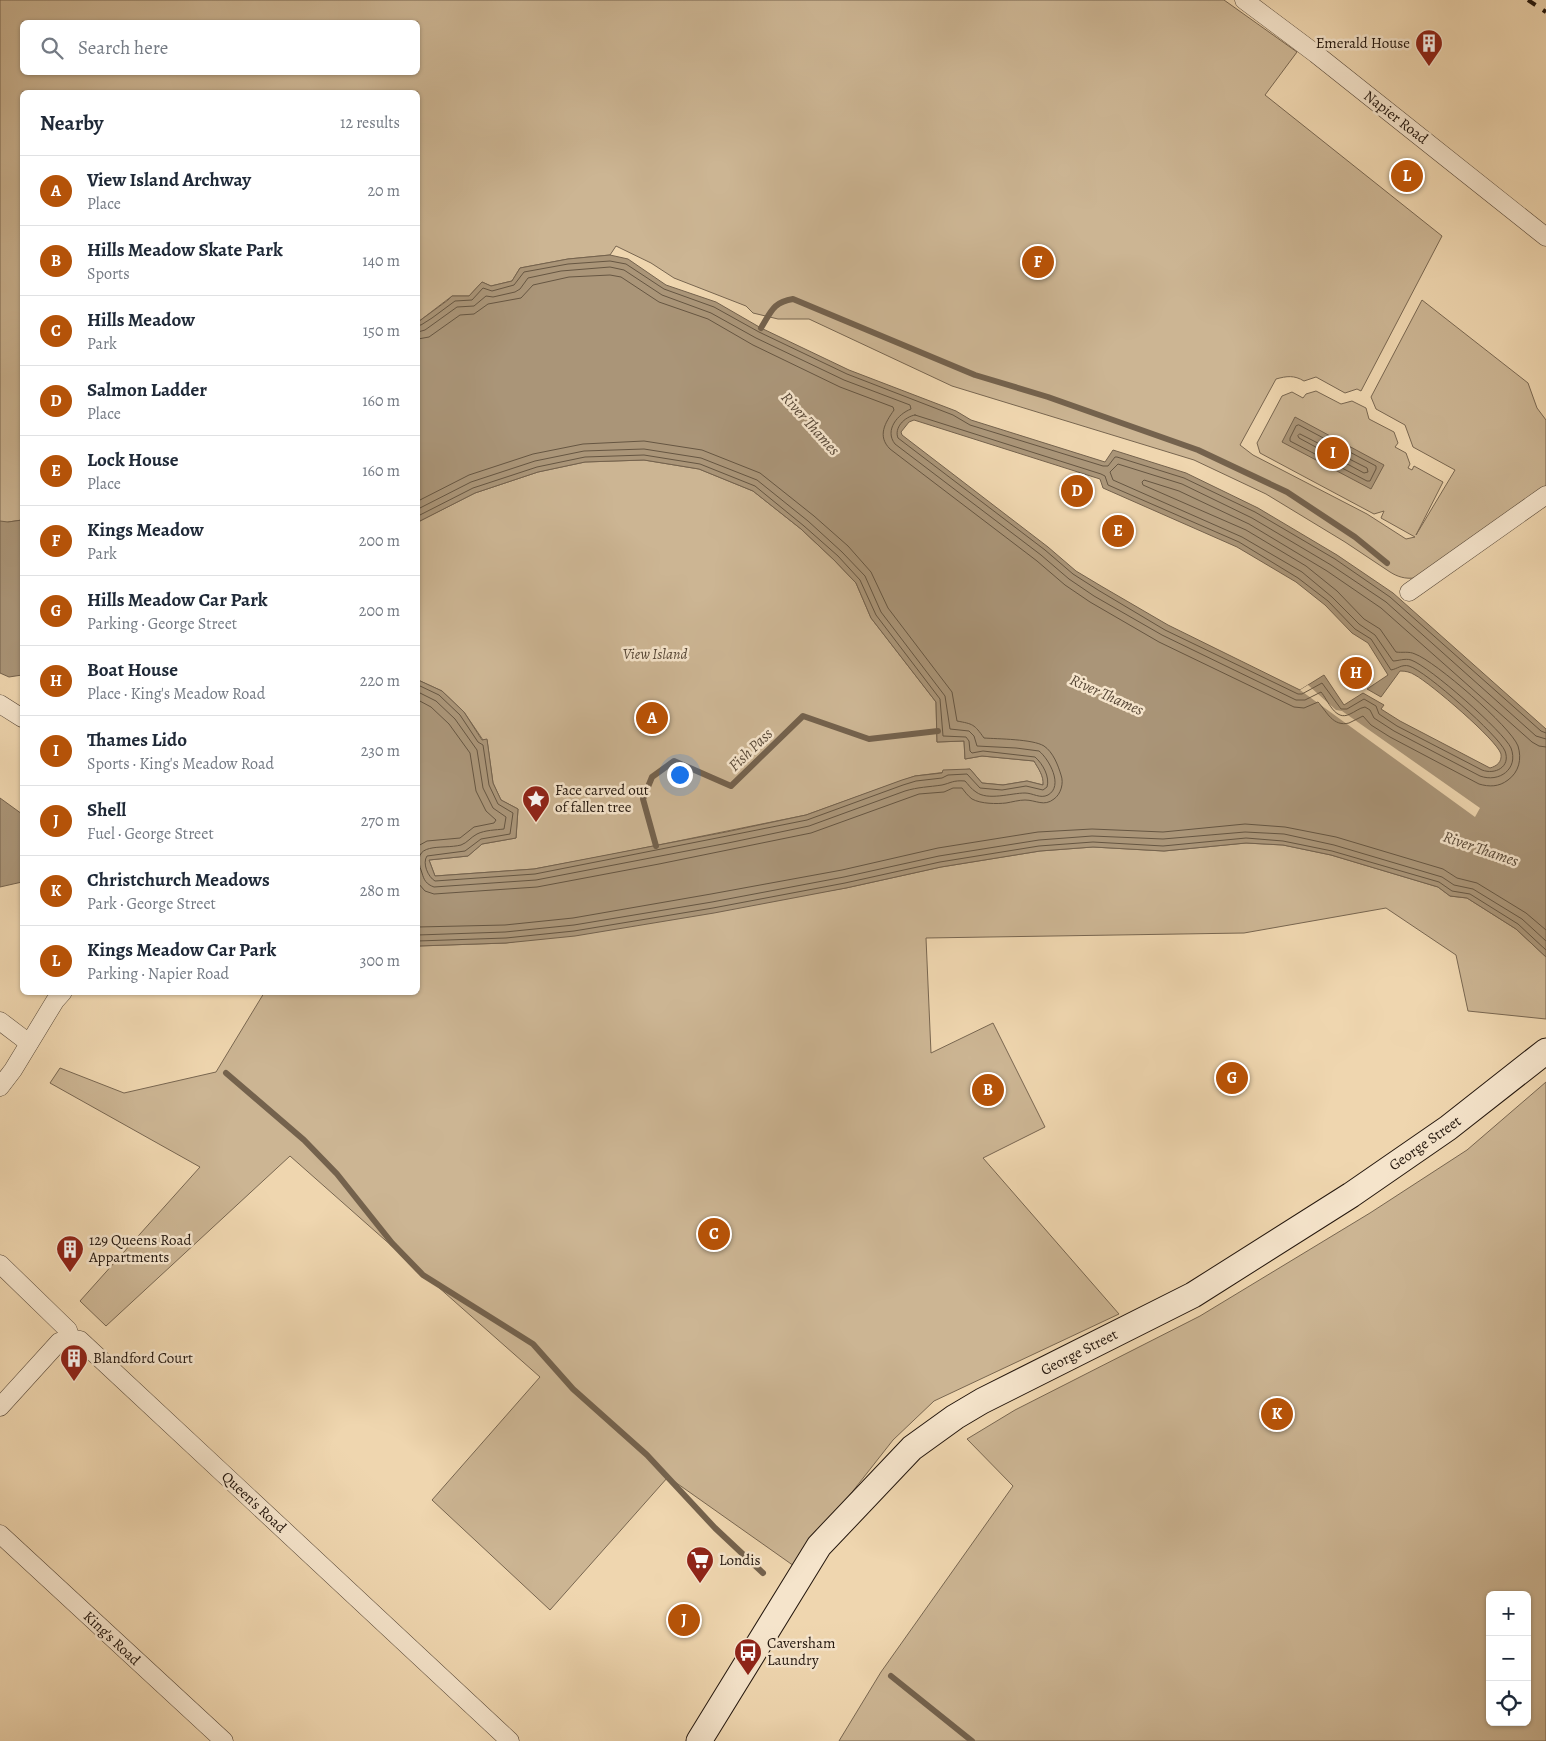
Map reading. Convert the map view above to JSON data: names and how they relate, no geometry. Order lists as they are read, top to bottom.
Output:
{
  "streets": {
    "main road": ["George Street"],
    "street": ["Napier Road", "Queen's Road", "King's Road"]
  },
  "water": ["River Thames", "Fish Pass"],
  "parks": ["View Island"],
  "places": {
    "building": ["Emerald House", "129 Queens Road Appartments", "Blandford Court"],
    "place": ["Face carved out of fallen tree"],
    "supermarket": ["Londis"],
    "bus stop": ["Caversham Laundry"]
  },
  "page": {
    "search": "Search here",
    "heading": ["Nearby", "12 results"],
    "list": [
      {
        "mark": "A",
        "name": "View Island Archway",
        "note": "Place",
        "value": "20 m"
      },
      {
        "mark": "B",
        "name": "Hills Meadow Skate Park",
        "note": "Sports",
        "value": "140 m"
      },
      {
        "mark": "C",
        "name": "Hills Meadow",
        "note": "Park",
        "value": "150 m"
      },
      {
        "mark": "D",
        "name": "Salmon Ladder",
        "note": "Place",
        "value": "160 m"
      },
      {
        "mark": "E",
        "name": "Lock House",
        "note": "Place",
        "value": "160 m"
      },
      {
        "mark": "F",
        "name": "Kings Meadow",
        "note": "Park",
        "value": "200 m"
      },
      {
        "mark": "G",
        "name": "Hills Meadow Car Park",
        "note": "Parking · George Street",
        "value": "200 m"
      },
      {
        "mark": "H",
        "name": "Boat House",
        "note": "Place · King's Meadow Road",
        "value": "220 m"
      },
      {
        "mark": "I",
        "name": "Thames Lido",
        "note": "Sports · King's Meadow Road",
        "value": "230 m"
      },
      {
        "mark": "J",
        "name": "Shell",
        "note": "Fuel · George Street",
        "value": "270 m"
      },
      {
        "mark": "K",
        "name": "Christchurch Meadows",
        "note": "Park · George Street",
        "value": "280 m"
      },
      {
        "mark": "L",
        "name": "Kings Meadow Car Park",
        "note": "Parking · Napier Road",
        "value": "300 m"
      }
    ],
    "pins": [
      "L",
      "F",
      "I",
      "D",
      "E",
      "H",
      "A",
      "G",
      "B",
      "C",
      "K",
      "J"
    ],
    "map_buttons": ["+", "−"]
  }
}
